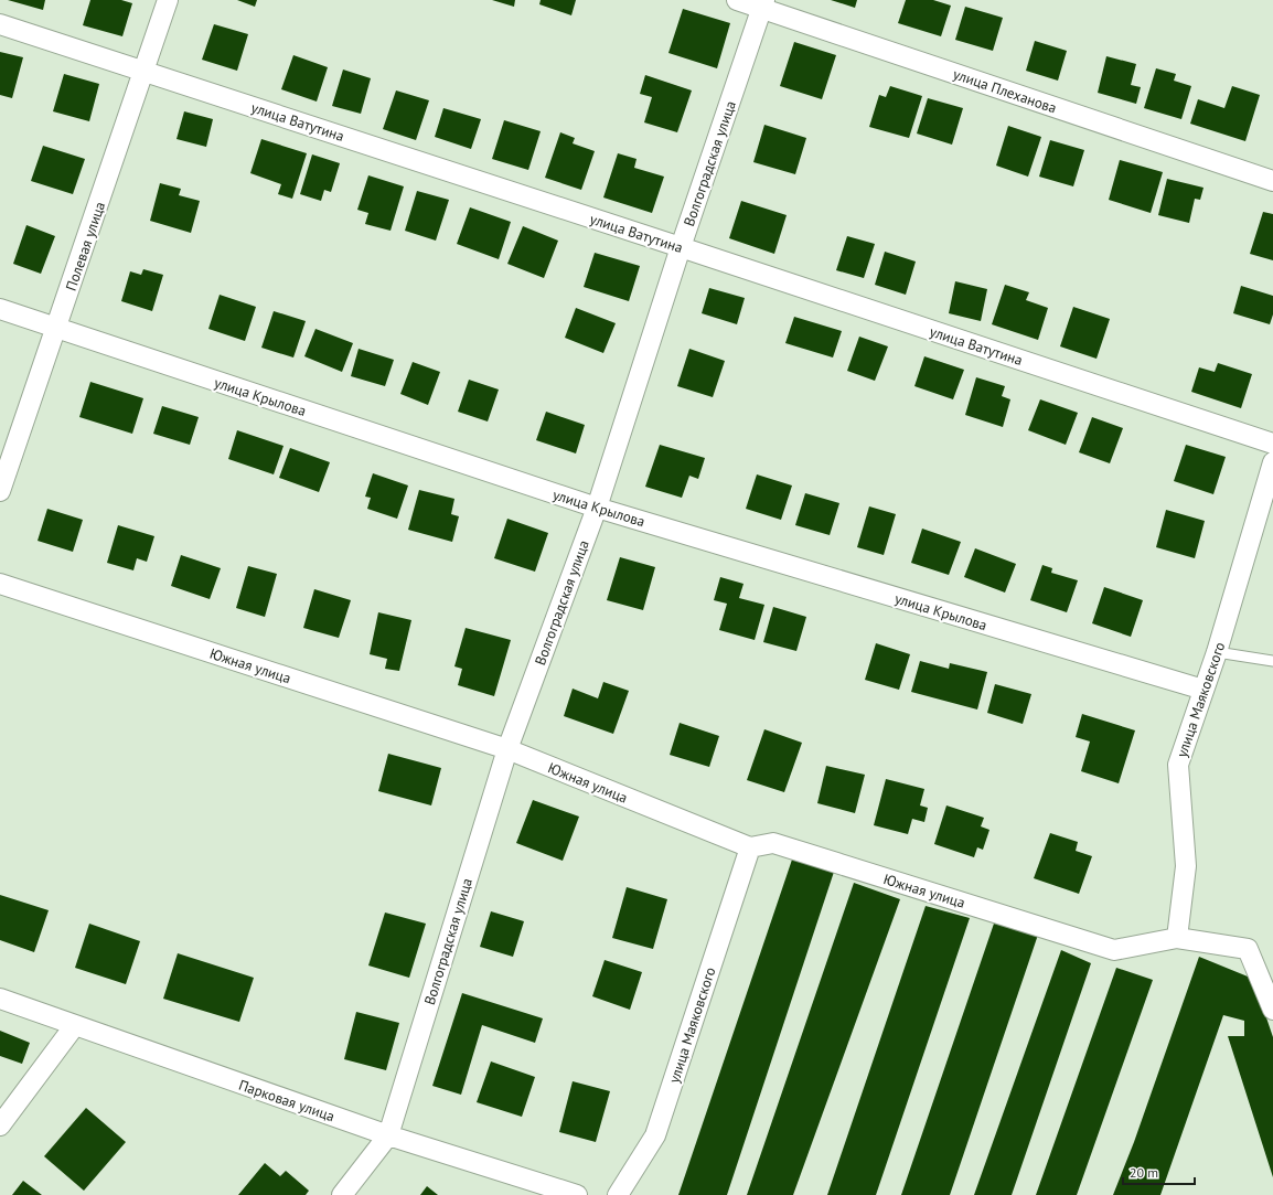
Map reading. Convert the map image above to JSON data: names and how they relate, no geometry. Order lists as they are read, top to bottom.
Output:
{
  "streets": {
    "street": [
      "улица Плеханова",
      "улица Ватутина",
      "Волгоградская улица",
      "Полевая улица",
      "улица Крылова",
      "Южная улица",
      "улица Маяковского",
      "Парковая улица"
    ]
  },
  "crossings": [
    ["улица Плеханова", "Волгоградская улица"],
    ["улица Ватутина", "Волгоградская улица"],
    ["улица Ватутина", "Полевая улица"],
    ["Волгоградская улица", "улица Крылова"],
    ["Волгоградская улица", "Южная улица"],
    ["Волгоградская улица", "Парковая улица"],
    ["Полевая улица", "улица Крылова"],
    ["улица Крылова", "улица Маяковского"],
    ["Южная улица", "улица Маяковского"]
  ],
  "scale_bar": "20 m"
}
